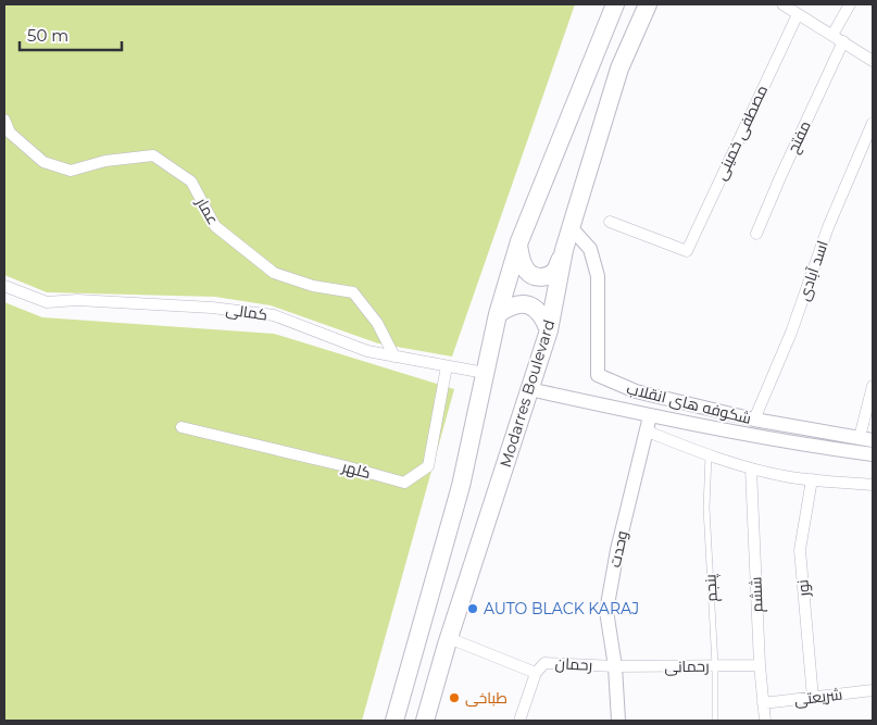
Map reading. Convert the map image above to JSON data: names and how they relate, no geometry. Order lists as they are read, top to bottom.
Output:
{
  "streets": {
    "highway": ["Modarres Boulevard"],
    "street": [
      "مصطفی خمینی",
      "مفتح",
      "عمار",
      "اسد آبادی",
      "کمالی",
      "شکوفه های انقلاب",
      "کلهر",
      "وحدت",
      "نور",
      "ششم",
      "رحمان",
      "رحمانی",
      "شریعتی"
    ],
    "lane": ["پنجم"]
  },
  "crossings": [
    ["عمار", "کمالی"],
    ["اسد آبادی", "شکوفه های انقلاب"],
    ["کمالی", "کلهر"],
    ["Modarres Boulevard", "شکوفه های انقلاب"],
    ["شکوفه های انقلاب", "وحدت"],
    ["وحدت", "رحمان"],
    ["وحدت", "رحمانی"],
    ["پنجم", "رحمانی"],
    ["نور", "شریعتی"],
    ["ششم", "رحمانی"],
    ["ششم", "شریعتی"],
    ["رحمان", "رحمانی"]
  ],
  "places": ["AUTO BLACK KARAJ", "طباخی"],
  "scale_bar": "50 m"
}
